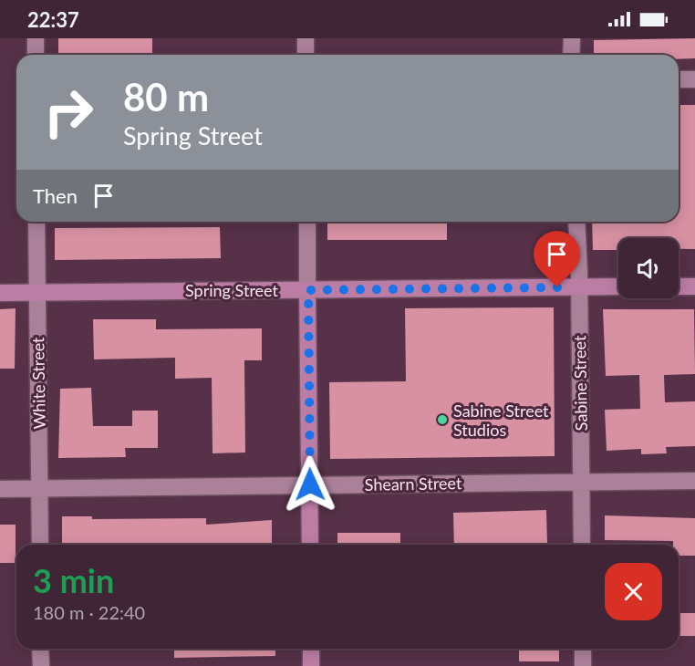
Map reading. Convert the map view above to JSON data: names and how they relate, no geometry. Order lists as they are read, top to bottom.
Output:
{
  "streets": {
    "street": [
      "Spring Street",
      "White Street",
      "Sabine Street",
      "Shearn Street"
    ]
  },
  "crossings": [
    ["Spring Street", "White Street"],
    ["Spring Street", "Sabine Street"],
    ["White Street", "Shearn Street"],
    ["Sabine Street", "Shearn Street"]
  ],
  "places": ["Sabine Street Studios"],
  "page": {
    "status": "22:37",
    "turn": ["80 m", "Spring Street"],
    "then": "Then",
    "heading": ["3 min", "180 m · 22:40"]
  }
}
